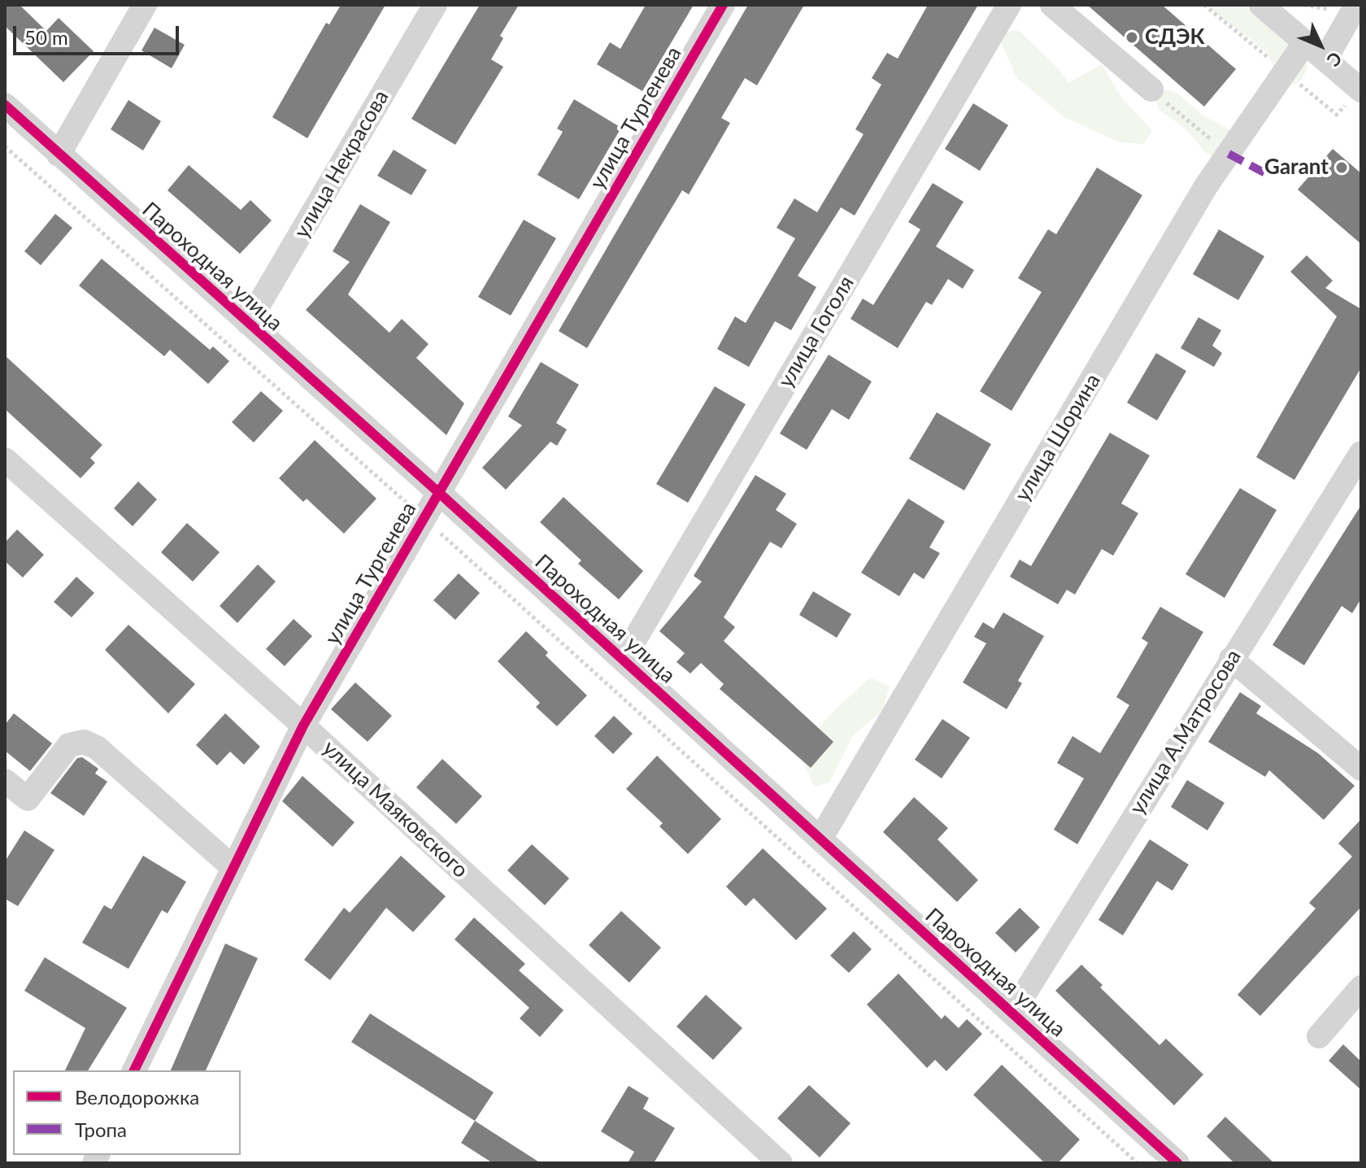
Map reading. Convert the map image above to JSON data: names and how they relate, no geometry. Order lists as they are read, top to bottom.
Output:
{
  "streets": {
    "street": [
      "улица Тургенева",
      "улица Некрасова",
      "Пароходная улица",
      "улица Гоголя",
      "улица Шорина",
      "улица А.Матросова",
      "улица Маяковского"
    ]
  },
  "crossings": [
    ["улица Тургенева", "Пароходная улица"],
    ["улица Тургенева", "улица Маяковского"],
    ["улица Некрасова", "Пароходная улица"],
    ["Пароходная улица", "улица Гоголя"],
    ["Пароходная улица", "улица Шорина"],
    ["Пароходная улица", "улица А.Матросова"]
  ],
  "places": ["СДЭК", "Garant"],
  "legend": ["Велодорожка", "Тропа"],
  "scale_bar": "50 m",
  "north": "bottom right"
}
